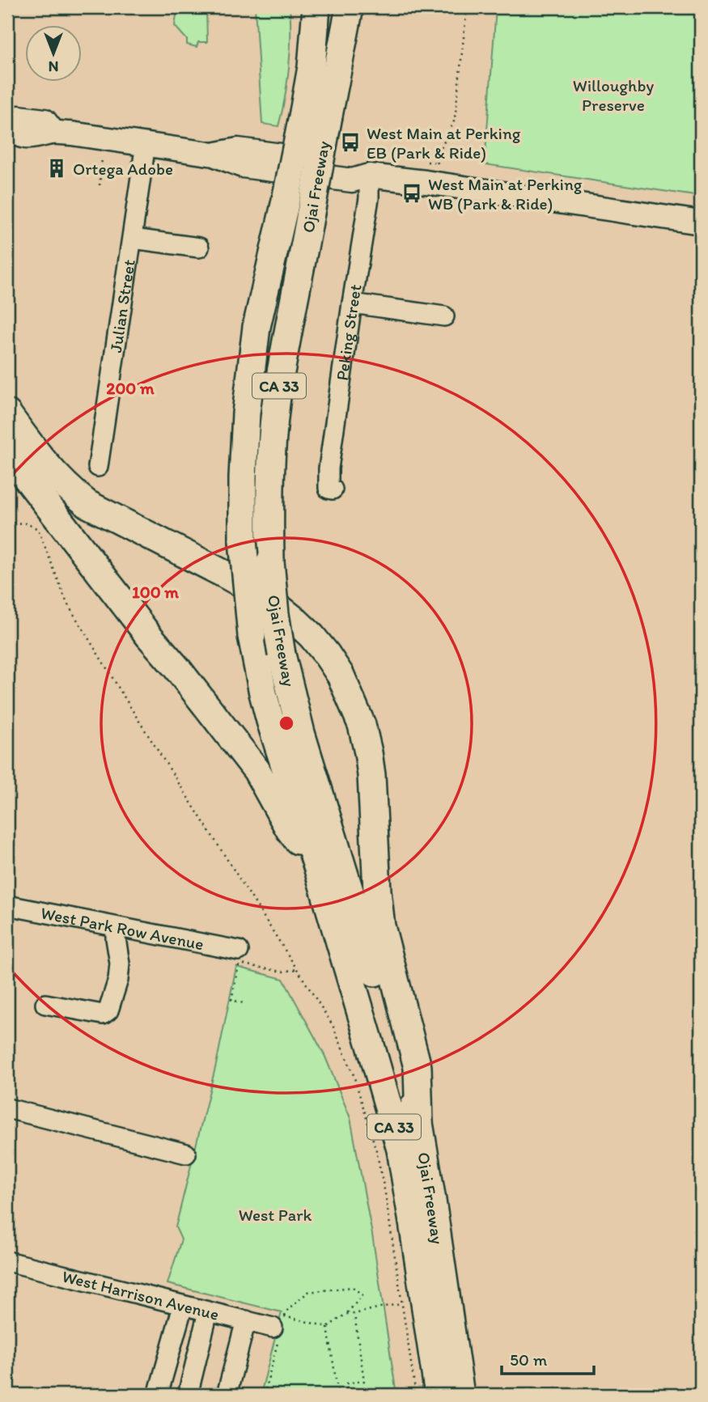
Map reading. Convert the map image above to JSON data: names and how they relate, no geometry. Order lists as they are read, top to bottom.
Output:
{
  "streets": {
    "highway": ["Ojai Freeway", "CA 33"],
    "street": [
      "Julian Street",
      "Peking Street",
      "West Park Row Avenue",
      "West Harrison Avenue"
    ]
  },
  "parks": ["Willoughby Preserve", "West Park"],
  "places": {
    "bus stop": ["West Main at Perking EB (Park & Ride)", "West Main at Perking WB (Park & Ride)"],
    "building": ["Ortega Adobe"]
  },
  "scale_bar": "50 m",
  "north": "bottom",
  "rings": ["200 m", "100 m"]
}
